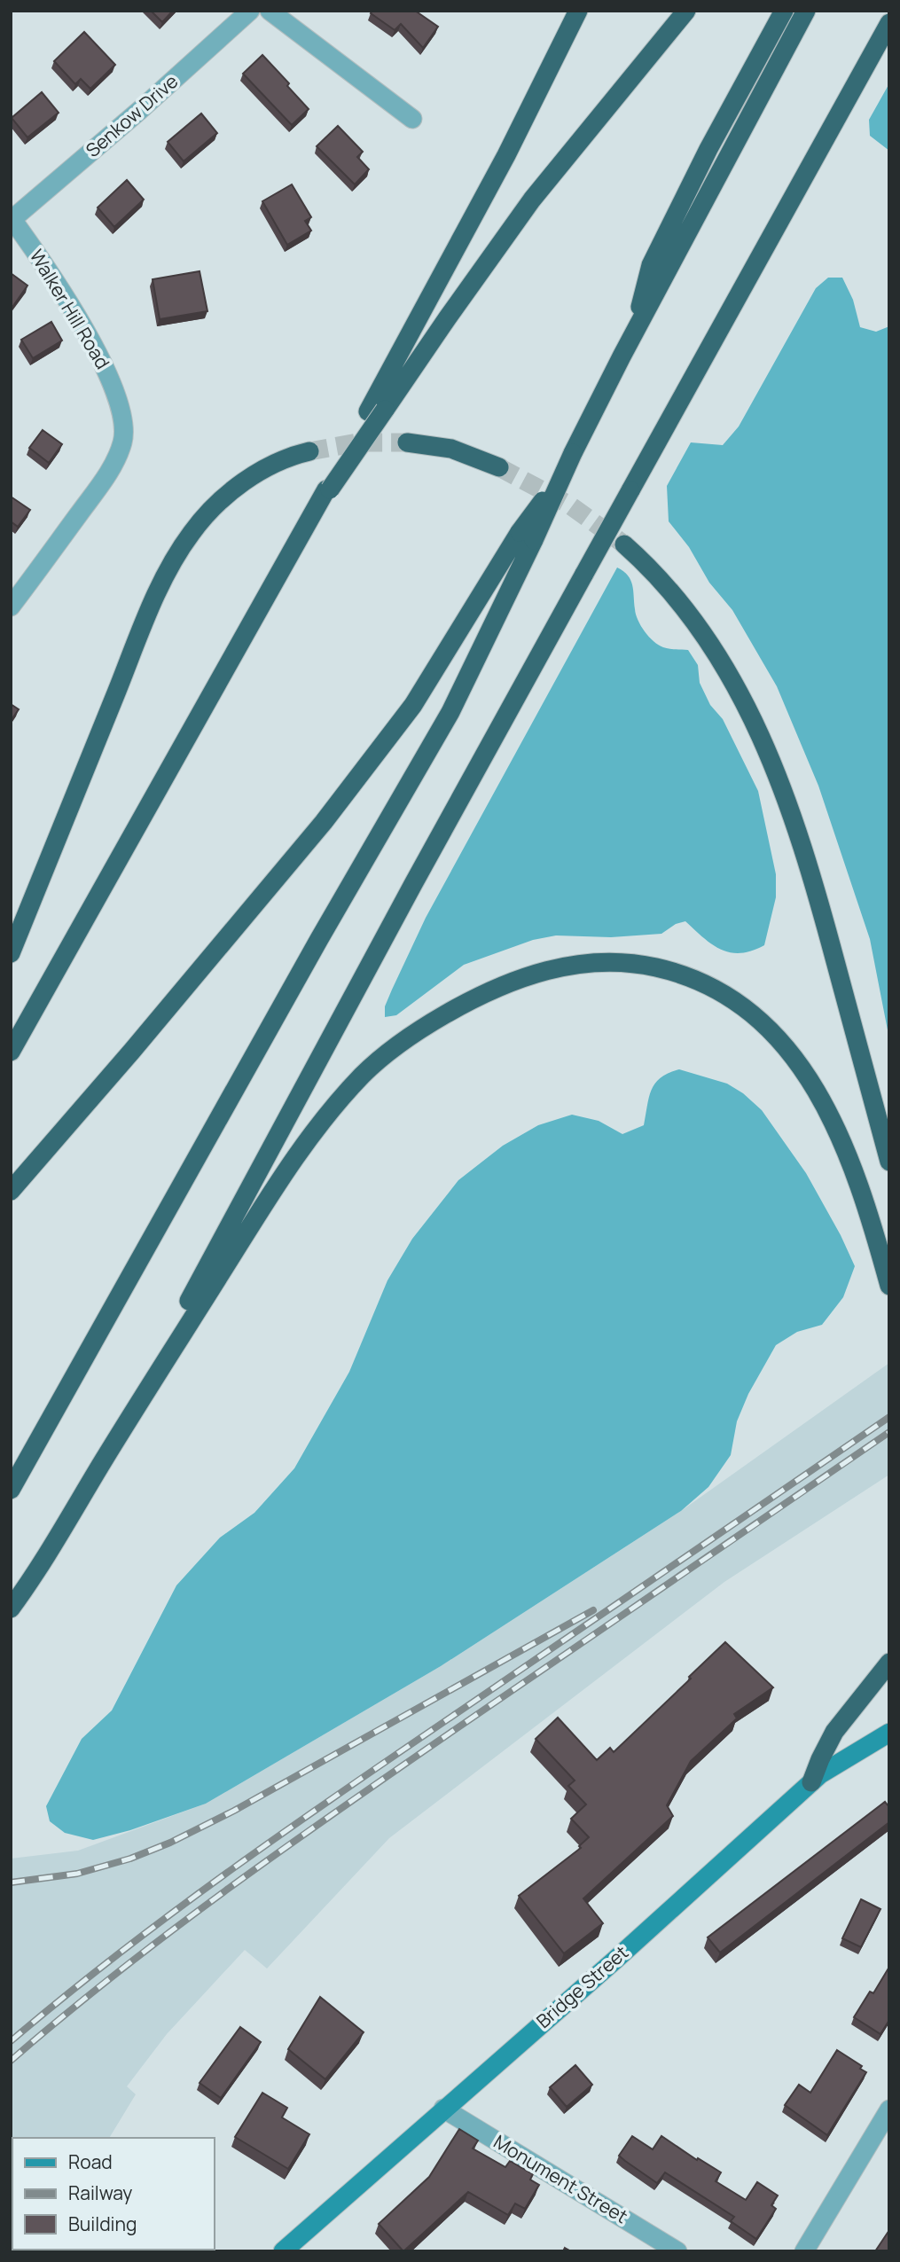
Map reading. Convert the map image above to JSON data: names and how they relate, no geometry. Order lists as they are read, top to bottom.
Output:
{
  "streets": {
    "street": [
      "Senkow Drive",
      "Walker Hill Road",
      "Bridge Street",
      "Monument Street"
    ]
  },
  "crossings": [
    ["Senkow Drive", "Walker Hill Road"],
    ["Bridge Street", "Monument Street"]
  ],
  "legend": ["Road", "Railway", "Building"]
}
